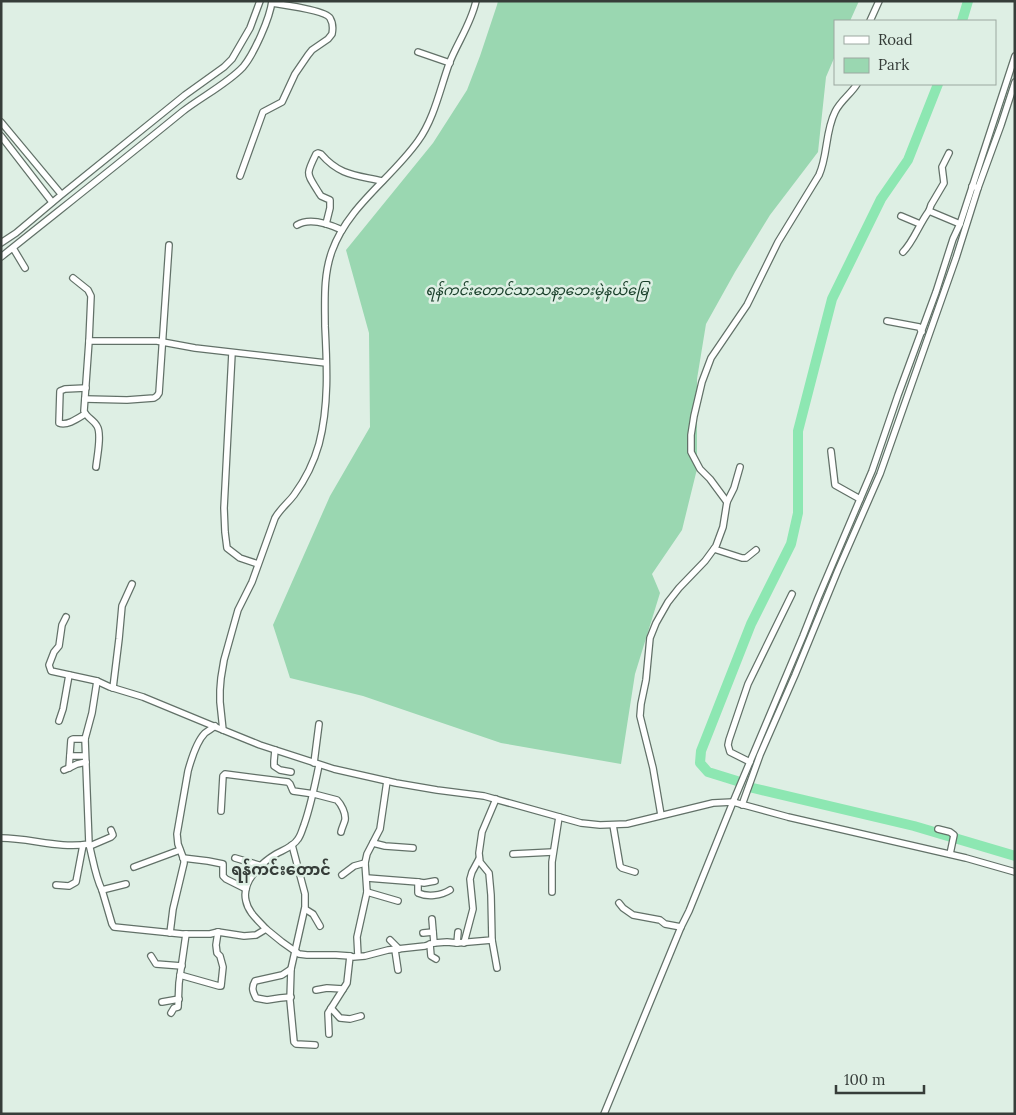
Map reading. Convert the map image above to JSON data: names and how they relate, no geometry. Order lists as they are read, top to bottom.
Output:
{
  "districts": ["ရန်ကင်းတောင်"],
  "parks": ["ရန်ကင်းတောင်သာသနာ့ဘေးမဲ့နယ်မြေ"],
  "legend": ["Road", "Park"],
  "scale_bar": "100 m"
}
